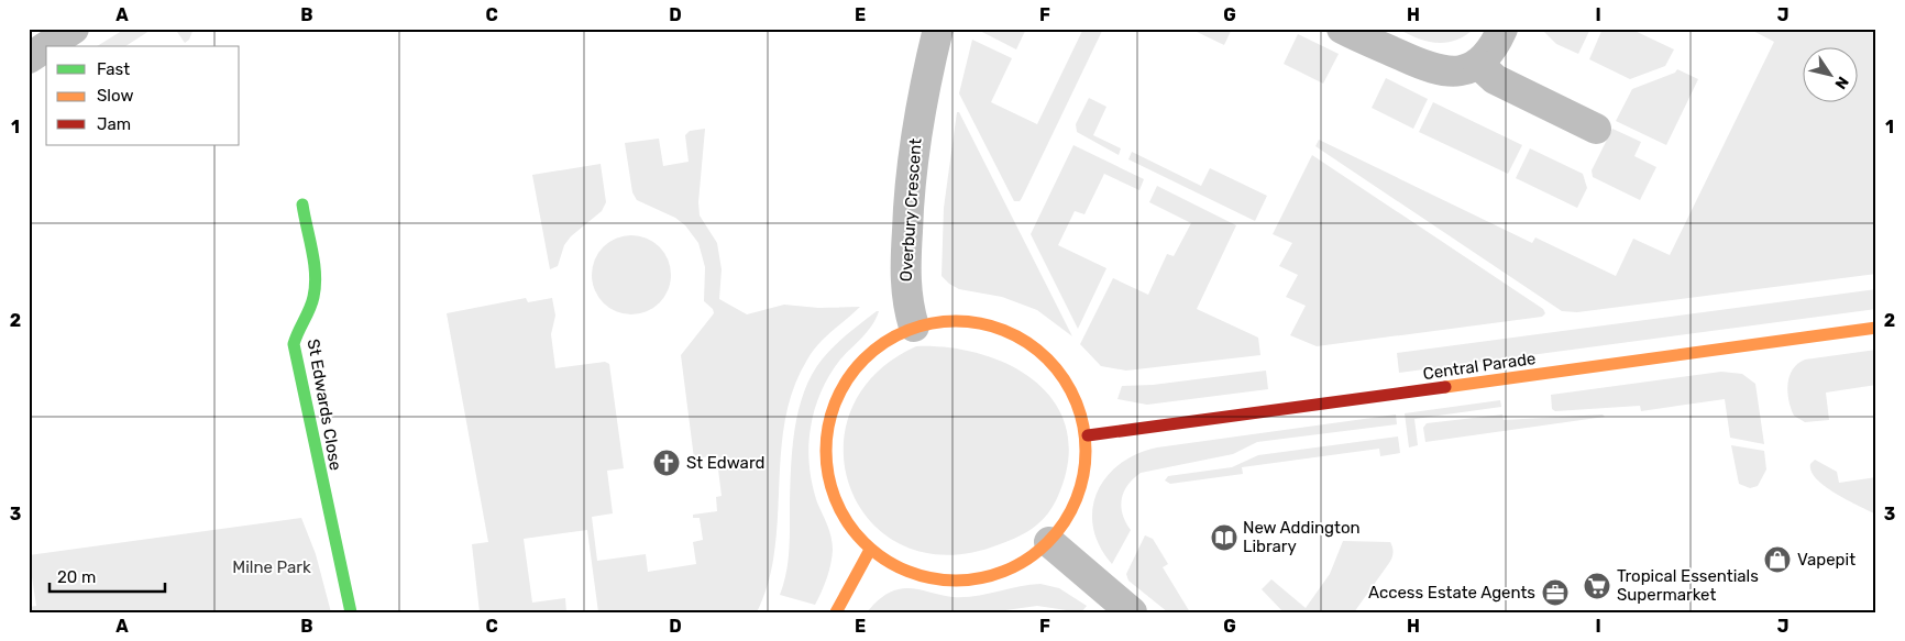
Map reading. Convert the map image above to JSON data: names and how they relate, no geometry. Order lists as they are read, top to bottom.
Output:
{
  "streets": {
    "street": ["Overbury Crescent", "Central Parade", "St Edwards Close"]
  },
  "parks": ["Milne Park"],
  "places": {
    "church": ["St Edward"],
    "library": ["New Addington Library"],
    "shop": ["Vapepit"],
    "supermarket": ["Tropical Essentials Supermarket"],
    "office": ["Access Estate Agents"]
  },
  "legend": ["Fast", "Slow", "Jam"],
  "scale_bar": "20 m",
  "north": "bottom right",
  "grid": {
    "columns": [
      "A",
      "B",
      "C",
      "D",
      "E",
      "F",
      "G",
      "H",
      "I",
      "J"
    ],
    "rows": ["1", "2", "3"]
  }
}
